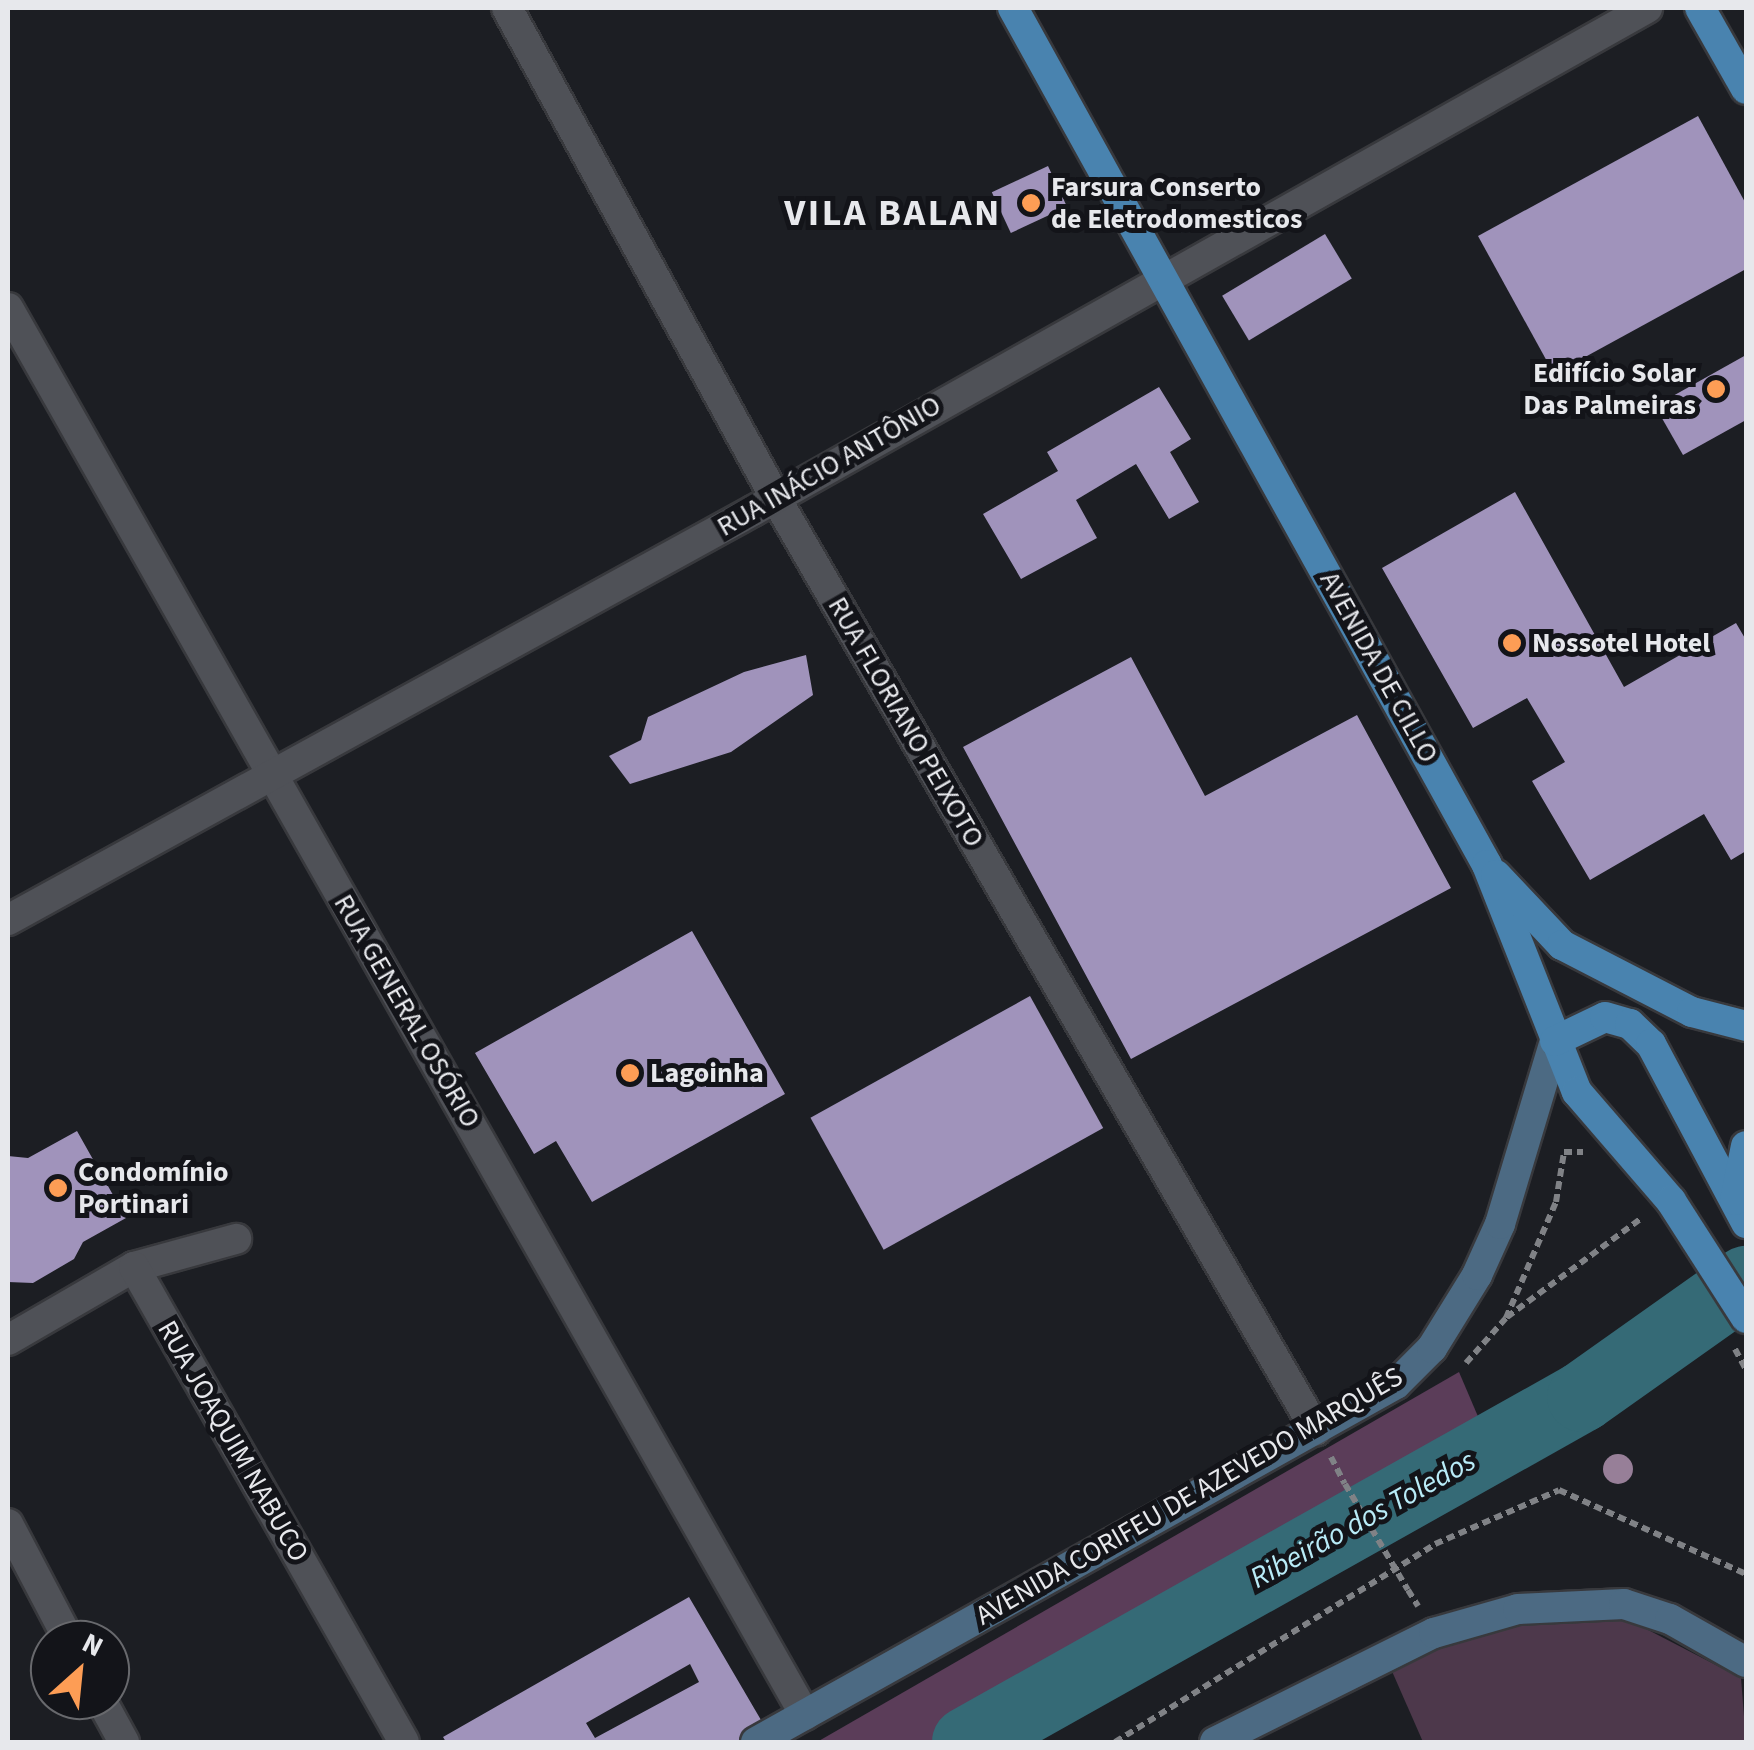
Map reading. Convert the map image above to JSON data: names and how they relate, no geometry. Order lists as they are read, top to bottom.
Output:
{
  "streets": {
    "main road": ["AVENIDA DE CILLO", "AVENIDA CORIFEU DE AZEVEDO MARQUÊS"],
    "street": [
      "RUA INÁCIO ANTÔNIO",
      "RUA FLORIANO PEIXOTO",
      "RUA GENERAL OSÓRIO",
      "RUA JOAQUIM NABUCO"
    ]
  },
  "crossings": [
    ["RUA INÁCIO ANTÔNIO", "AVENIDA DE CILLO"],
    ["RUA INÁCIO ANTÔNIO", "RUA FLORIANO PEIXOTO"],
    ["RUA INÁCIO ANTÔNIO", "RUA GENERAL OSÓRIO"],
    ["AVENIDA DE CILLO", "AVENIDA CORIFEU DE AZEVEDO MARQUÊS"],
    ["RUA FLORIANO PEIXOTO", "AVENIDA CORIFEU DE AZEVEDO MARQUÊS"],
    ["RUA GENERAL OSÓRIO", "AVENIDA CORIFEU DE AZEVEDO MARQUÊS"]
  ],
  "districts": ["VILA BALAN"],
  "water": ["Ribeirão dos Toledos"],
  "places": [
    "Farsura Conserto de Eletrodomesticos",
    "Edifício Solar Das Palmeiras",
    "Nossotel Hotel",
    "Lagoinha",
    "Condomínio Portinari"
  ],
  "north": "top right"
}
